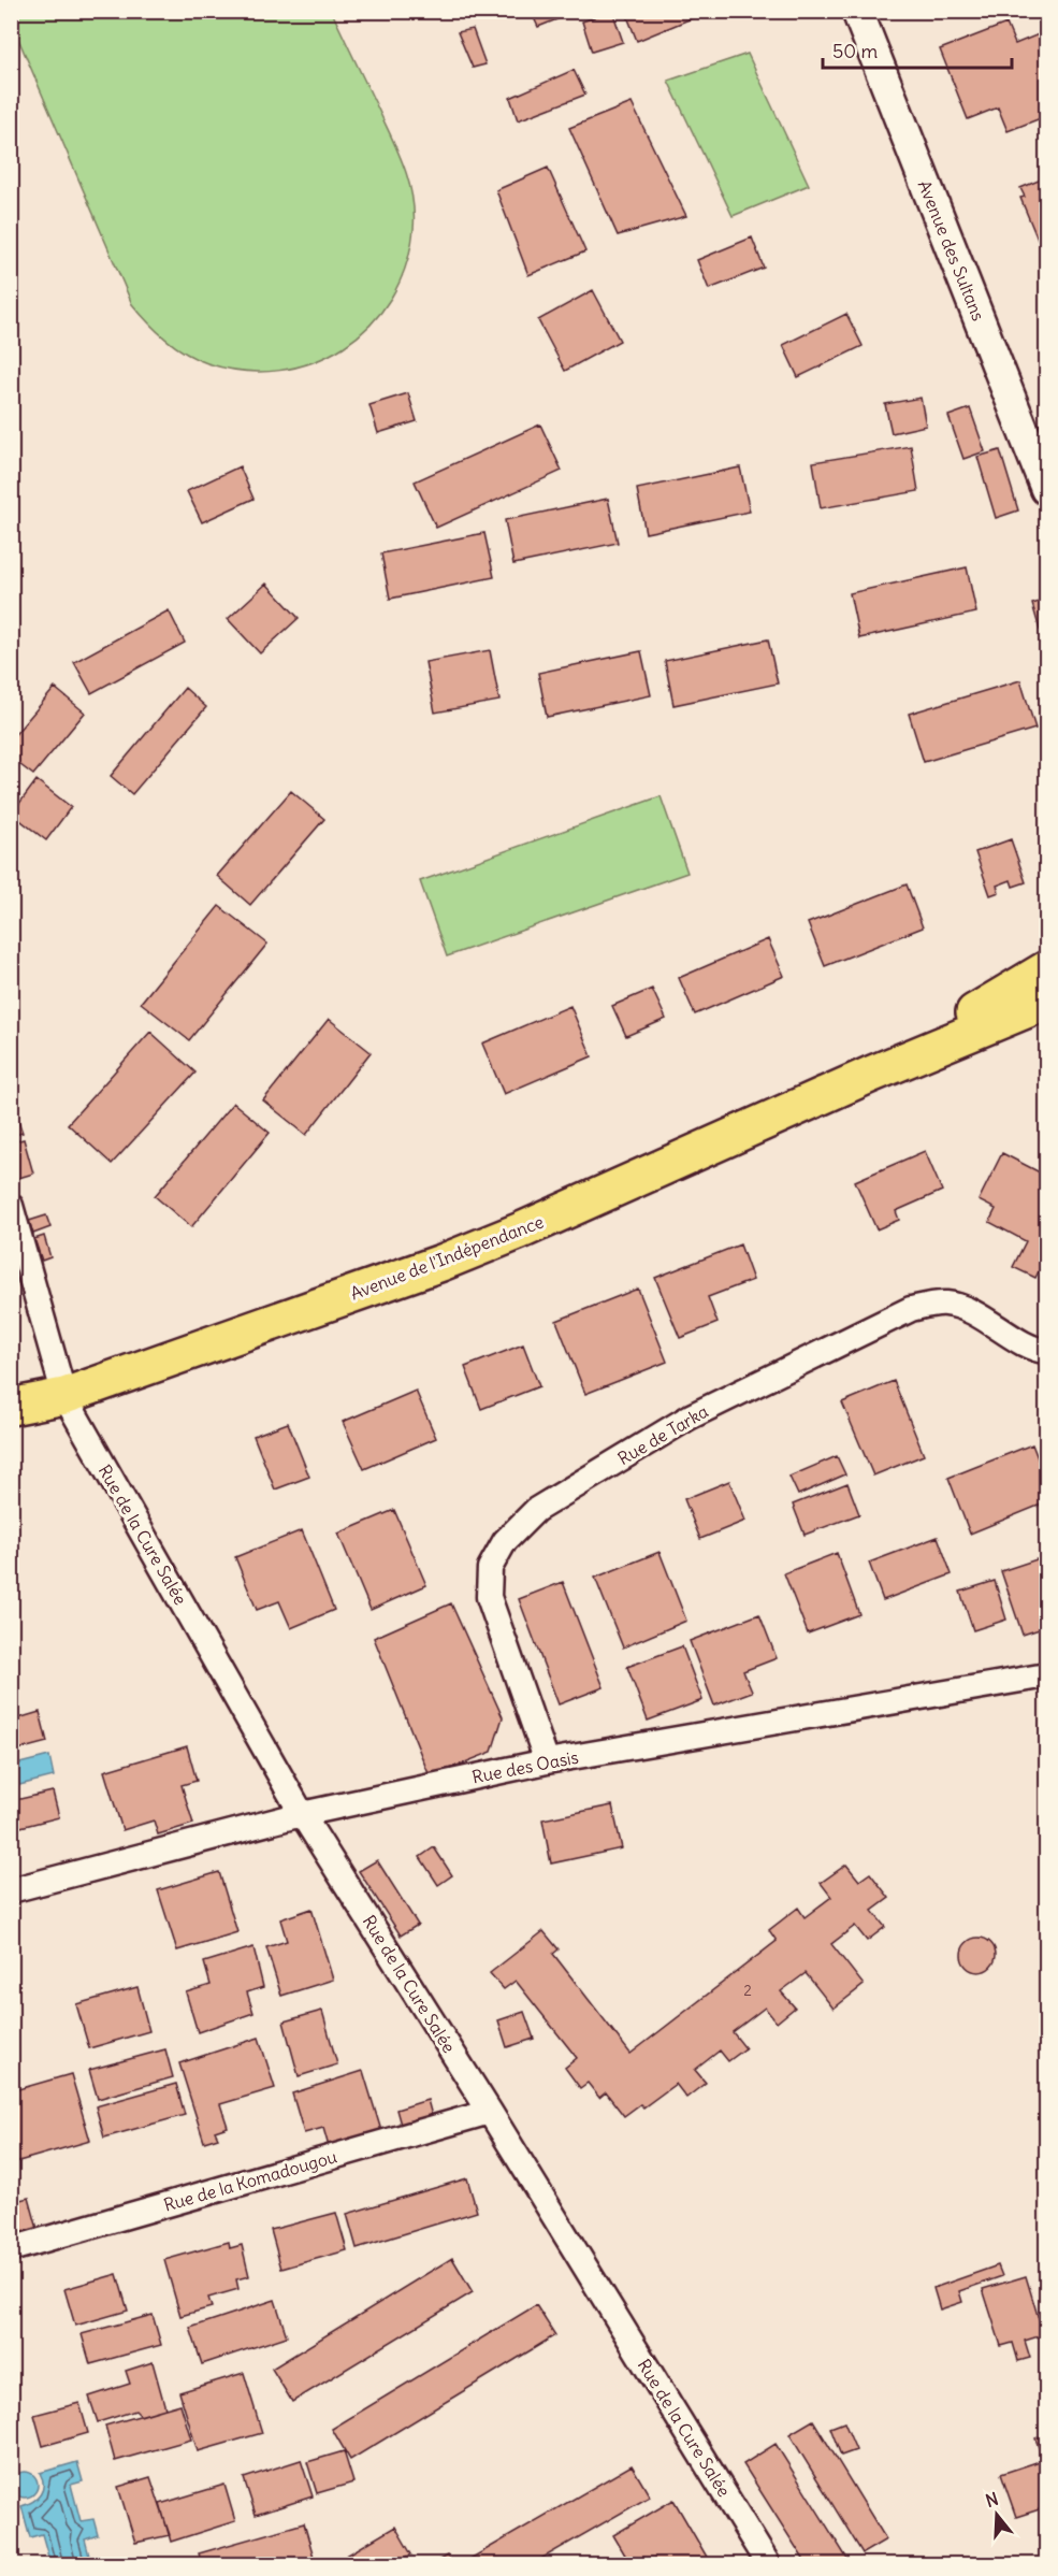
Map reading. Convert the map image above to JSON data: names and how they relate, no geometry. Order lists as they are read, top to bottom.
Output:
{
  "streets": {
    "highway": ["Avenue de l'Indépendance"],
    "street": [
      "Avenue des Sultans",
      "Rue de Tarka",
      "Rue de la Cure Salée",
      "Rue des Oasis",
      "Rue de la Komadougou"
    ]
  },
  "crossings": [
    ["Avenue de l'Indépendance", "Rue de la Cure Salée"],
    ["Rue de Tarka", "Rue des Oasis"],
    ["Rue de la Cure Salée", "Rue des Oasis"],
    ["Rue de la Cure Salée", "Rue de la Komadougou"]
  ],
  "house_numbers": ["2"],
  "scale_bar": "50 m",
  "north": "top"
}
